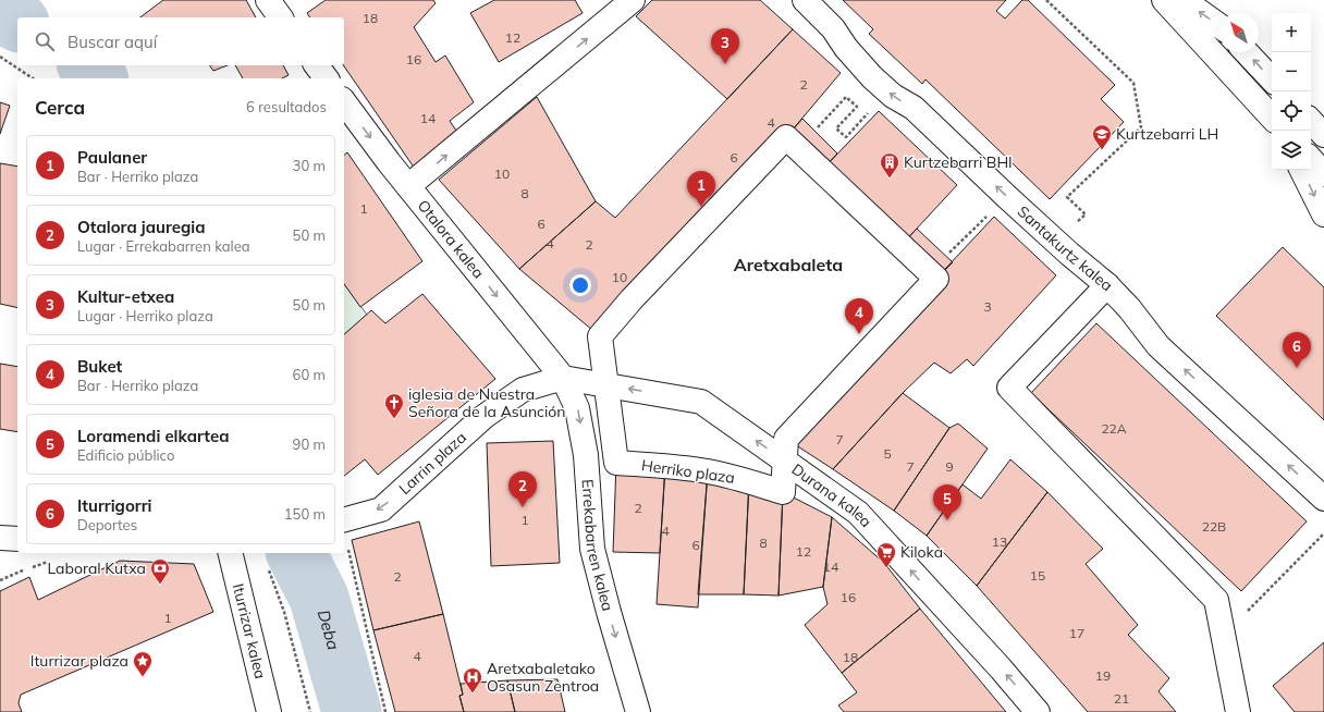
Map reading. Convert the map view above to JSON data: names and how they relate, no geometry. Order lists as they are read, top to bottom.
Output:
{
  "streets": {
    "street": [
      "Otalora kalea",
      "Santakurtz kalea",
      "Larrin plaza",
      "Herriko plaza",
      "Durana kalea",
      "Errekabarren kalea",
      "Iturrizar kalea"
    ]
  },
  "crossings": [
    ["Otalora kalea", "Larrin plaza"],
    ["Otalora kalea", "Durana kalea"],
    ["Otalora kalea", "Errekabarren kalea"],
    ["Larrin plaza", "Durana kalea"],
    ["Larrin plaza", "Errekabarren kalea"],
    ["Herriko plaza", "Durana kalea"],
    ["Durana kalea", "Errekabarren kalea"]
  ],
  "one_way": [
    "Otalora kalea",
    "Santakurtz kalea",
    "Larrin plaza",
    "Durana kalea",
    "Errekabarren kalea"
  ],
  "districts": ["Aretxabaleta"],
  "water": ["Deba"],
  "places": {
    "school or university": ["Kurtzebarri LH"],
    "building": ["Kurtzebarri BHI"],
    "church": ["iglesia de Nuestra Señora de la Asunción"],
    "supermarket": ["Kiloka"],
    "bank": ["Laboral Kutxa"],
    "place": ["Iturrizar plaza"],
    "hospital": ["Aretxabaletako Osasun Zentroa"]
  },
  "house_numbers": [
    "18",
    "12",
    "16",
    "2",
    "14",
    "4",
    "6",
    "10",
    "8",
    "1",
    "6",
    "4",
    "2",
    "10",
    "3",
    "22A",
    "7",
    "5",
    "7",
    "9",
    "2",
    "1",
    "22B",
    "4",
    "13",
    "8",
    "6",
    "12",
    "14",
    "15",
    "2",
    "16",
    "1",
    "17",
    "4",
    "18",
    "19",
    "21"
  ],
  "north": "top left",
  "page": {
    "map_buttons": ["+", "−"],
    "search": "Buscar aquí",
    "pins": [
      "3",
      "1",
      "4",
      "6",
      "2",
      "5"
    ],
    "heading": ["Cerca", "6 resultados"],
    "list": [
      {
        "mark": "1",
        "name": "Paulaner",
        "note": "Bar · Herriko plaza",
        "value": "30 m"
      },
      {
        "mark": "2",
        "name": "Otalora jauregia",
        "note": "Lugar · Errekabarren kalea",
        "value": "50 m"
      },
      {
        "mark": "3",
        "name": "Kultur-etxea",
        "note": "Lugar · Herriko plaza",
        "value": "50 m"
      },
      {
        "mark": "4",
        "name": "Buket",
        "note": "Bar · Herriko plaza",
        "value": "60 m"
      },
      {
        "mark": "5",
        "name": "Loramendi elkartea",
        "note": "Edificio público",
        "value": "90 m"
      },
      {
        "mark": "6",
        "name": "Iturrigorri",
        "note": "Deportes",
        "value": "150 m"
      }
    ]
  }
}
